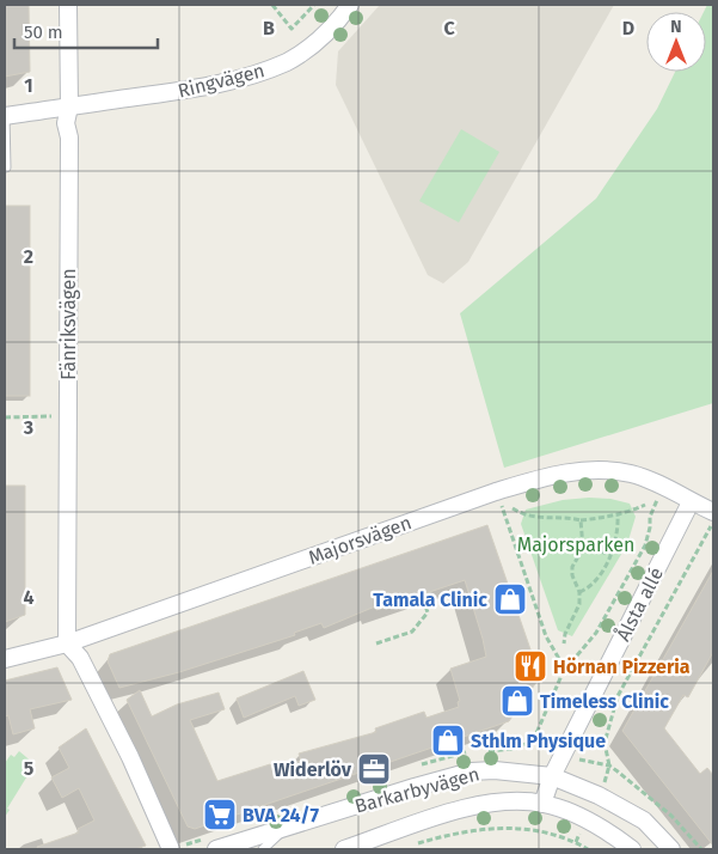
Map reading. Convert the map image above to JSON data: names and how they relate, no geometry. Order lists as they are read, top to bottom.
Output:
{
  "streets": {
    "street": [
      "Ringvägen",
      "Fänriksvägen",
      "Majorsvägen",
      "Ålsta allé",
      "Barkarbyvägen"
    ]
  },
  "crossings": [
    ["Ringvägen", "Fänriksvägen"],
    ["Fänriksvägen", "Majorsvägen"],
    ["Majorsvägen", "Ålsta allé"],
    ["Ålsta allé", "Barkarbyvägen"]
  ],
  "parks": ["Majorsparken"],
  "places": {
    "shop": ["Tamala Clinic", "Timeless Clinic", "Sthlm Physique"],
    "restaurant": ["Hörnan Pizzeria"],
    "office": ["Widerlöv"],
    "supermarket": ["BVA 24/7"]
  },
  "scale_bar": "50 m",
  "north": "top",
  "grid": {
    "columns": ["B", "C", "D"],
    "rows": [
      "1",
      "2",
      "3",
      "4",
      "5"
    ]
  }
}
